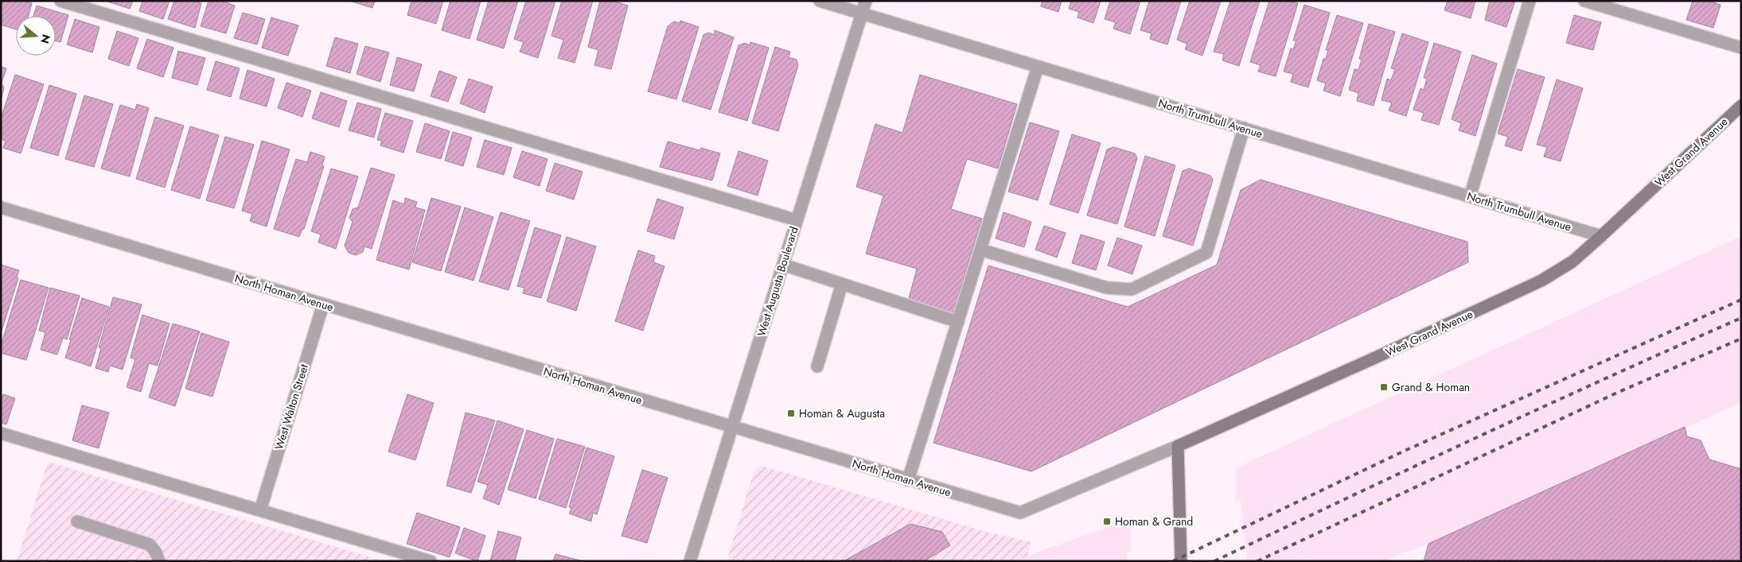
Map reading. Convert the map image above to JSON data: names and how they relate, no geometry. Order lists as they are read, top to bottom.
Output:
{
  "streets": {
    "main road": ["West Grand Avenue"],
    "street": [
      "North Trumbull Avenue",
      "West Augusta Boulevard",
      "North Homan Avenue",
      "West Walton Street"
    ]
  },
  "crossings": [
    ["North Trumbull Avenue", "West Grand Avenue"],
    ["North Trumbull Avenue", "West Augusta Boulevard"],
    ["West Grand Avenue", "North Homan Avenue"],
    ["West Augusta Boulevard", "North Homan Avenue"],
    ["North Homan Avenue", "West Walton Street"]
  ],
  "places": {
    "transit": ["Grand & Homan", "Homan & Augusta", "Homan & Grand"]
  },
  "north": "right"
}
